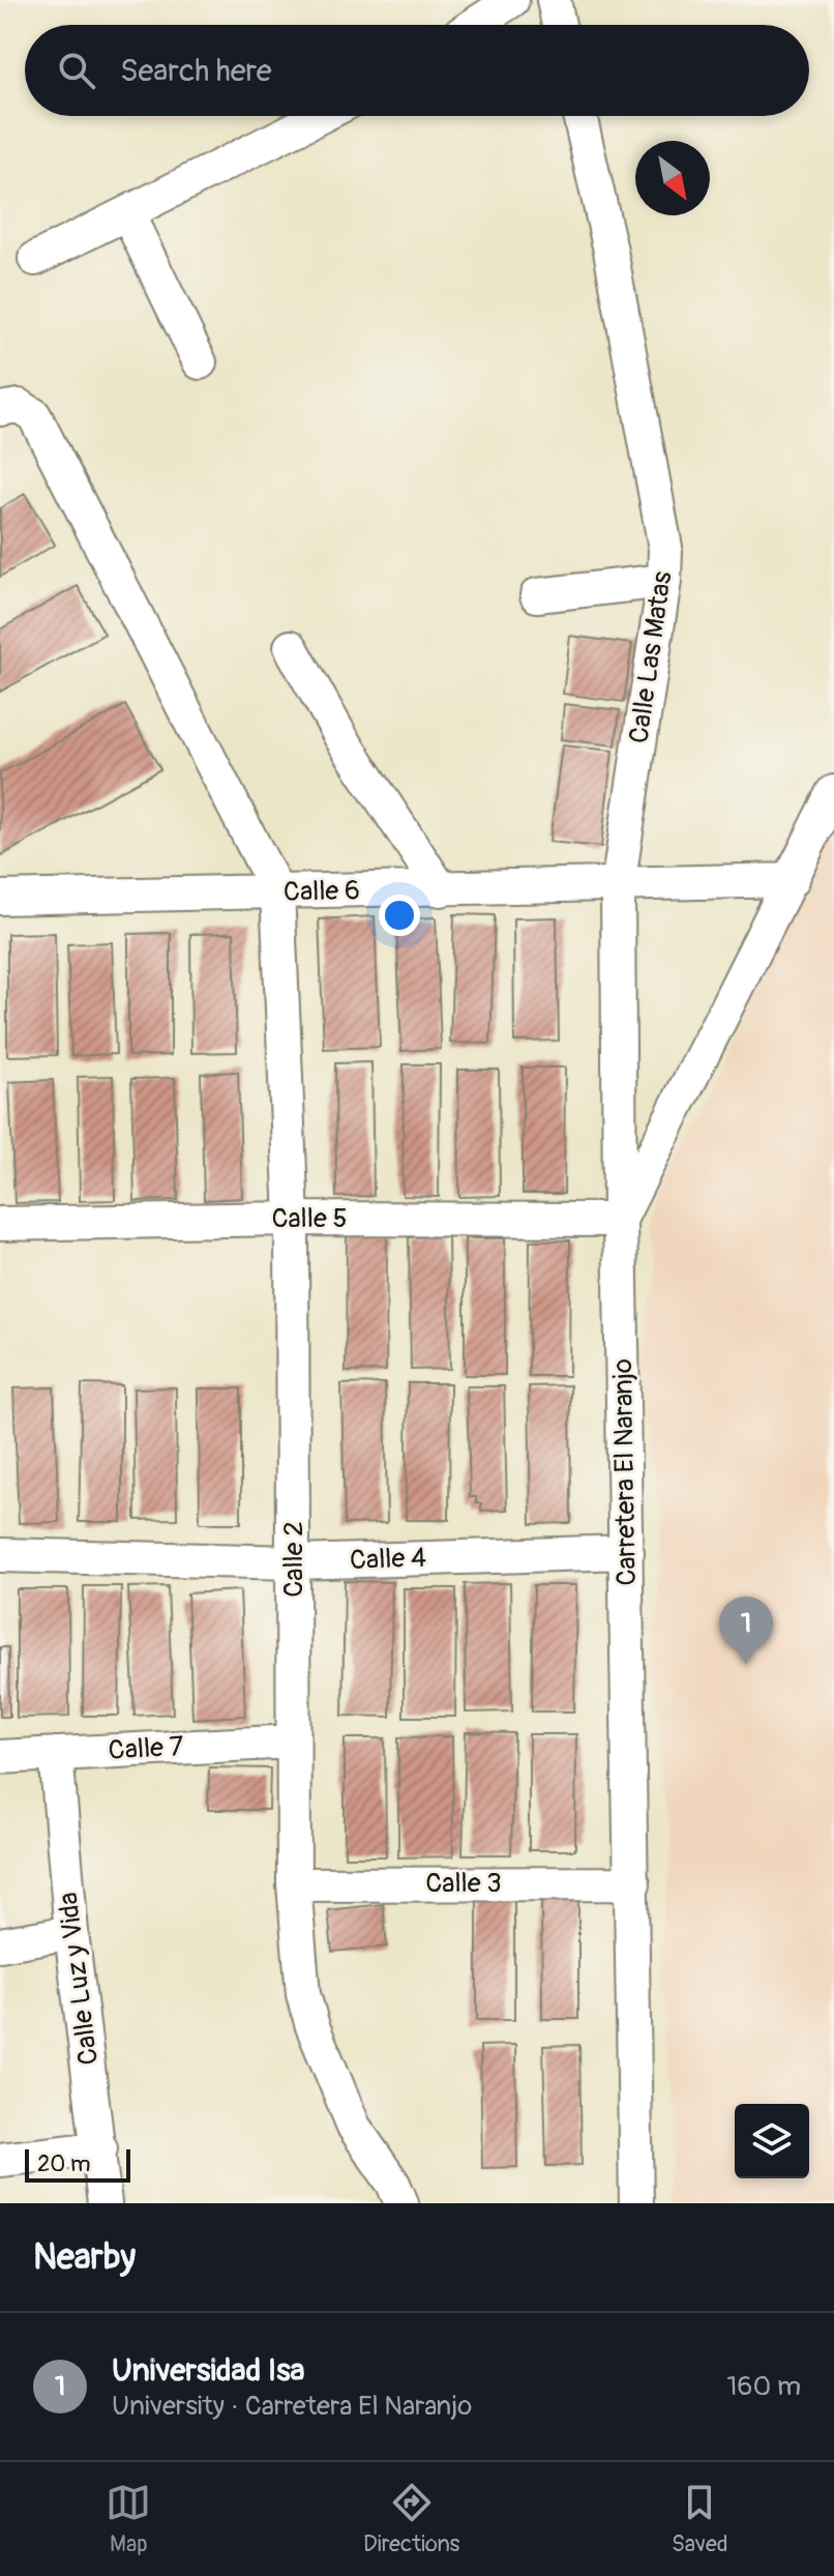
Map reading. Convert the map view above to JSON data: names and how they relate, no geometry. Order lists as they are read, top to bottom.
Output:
{
  "streets": {
    "street": [
      "Calle Las Matas",
      "Calle 6",
      "Calle 5",
      "Carretera El Naranjo",
      "Calle 2",
      "Calle 4",
      "Calle 7",
      "Calle 3",
      "Calle Luz y Vida"
    ]
  },
  "crossings": [
    ["Calle Las Matas", "Calle 6"],
    ["Calle Las Matas", "Calle 5"],
    ["Calle Las Matas", "Carretera El Naranjo"],
    ["Calle 6", "Carretera El Naranjo"],
    ["Calle 6", "Calle 2"],
    ["Calle 5", "Carretera El Naranjo"],
    ["Calle 5", "Calle 2"],
    ["Carretera El Naranjo", "Calle 4"],
    ["Carretera El Naranjo", "Calle 3"],
    ["Calle 2", "Calle 4"],
    ["Calle 2", "Calle 7"],
    ["Calle 2", "Calle 3"],
    ["Calle 7", "Calle Luz y Vida"]
  ],
  "scale_bar": "20 m",
  "north": "bottom right",
  "page": {
    "search": "Search here",
    "pins": "1",
    "scale": "20 m",
    "heading": "Nearby",
    "list": [
      {
        "mark": "1",
        "name": "Universidad Isa",
        "note": "University · Carretera El Naranjo",
        "value": "160 m"
      }
    ],
    "nav": ["Map", "Directions", "Saved"]
  }
}
